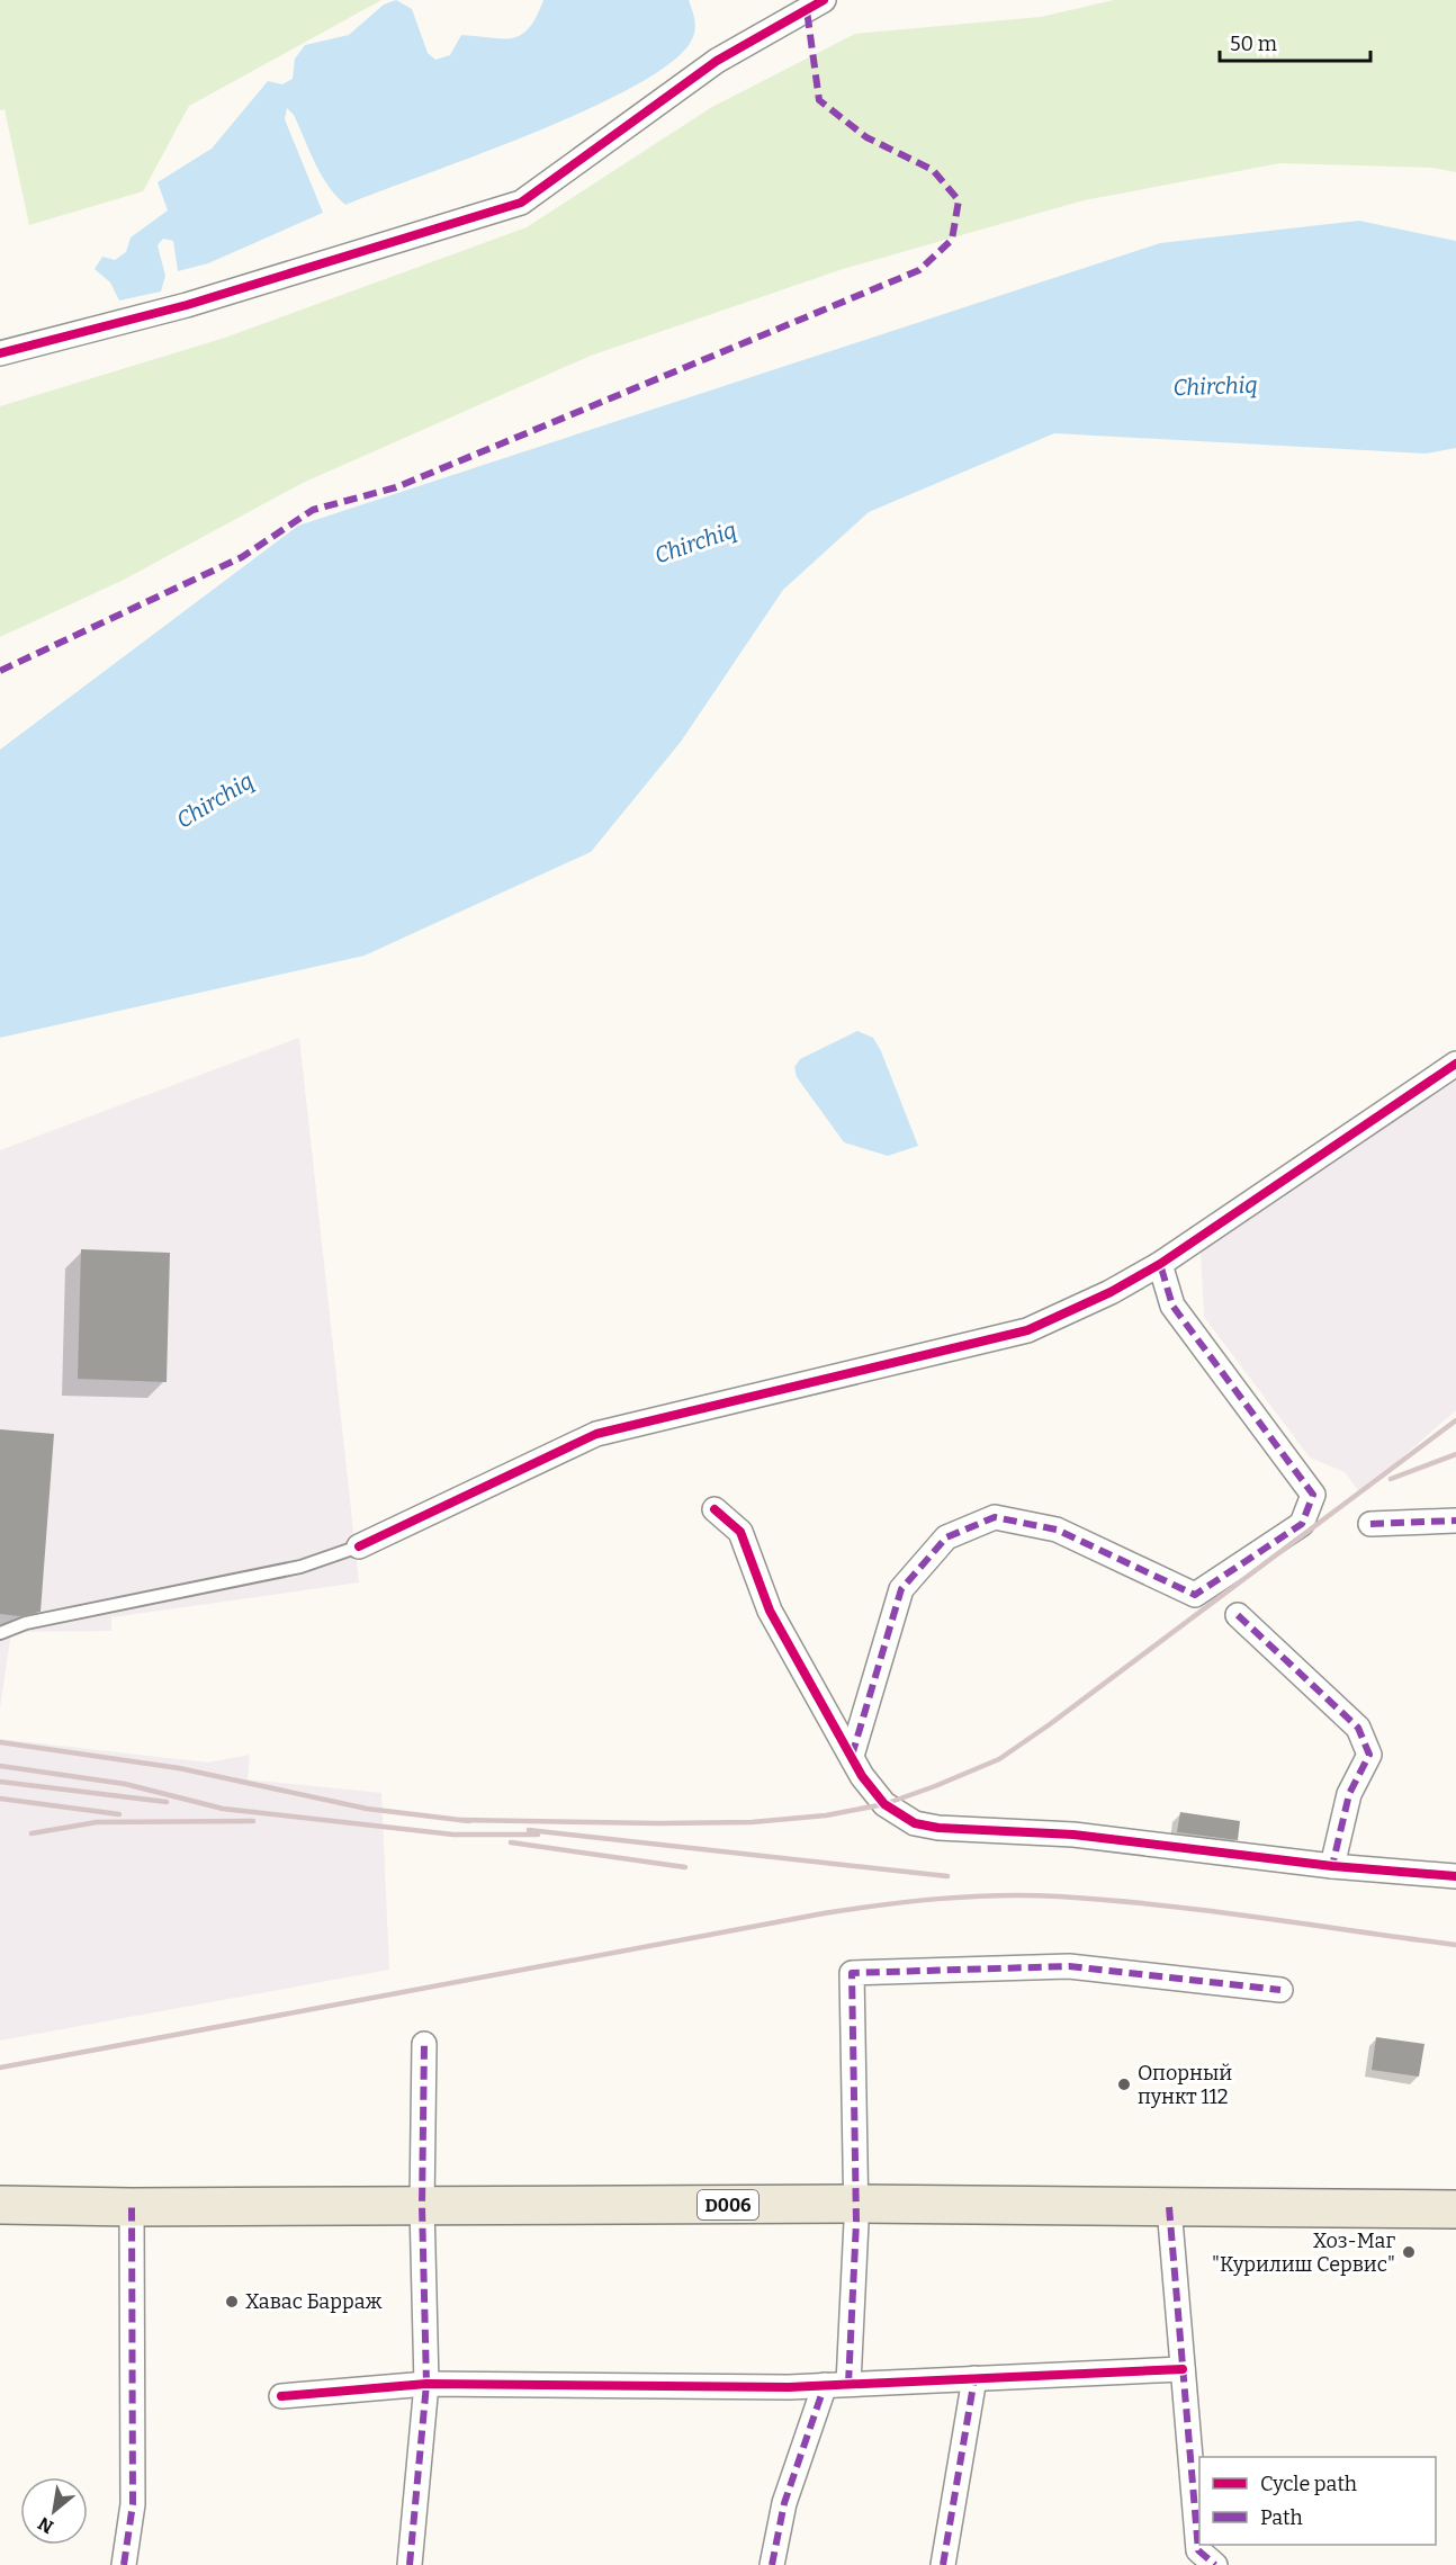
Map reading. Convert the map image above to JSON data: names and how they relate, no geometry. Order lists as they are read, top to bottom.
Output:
{
  "streets": {
    "main road": ["D006"]
  },
  "water": ["Chirchiq"],
  "places": ["Опорный пункт 112", "Хоз-Маг \"Курилиш Сервис\"", "Хавас Барраж"],
  "legend": ["Cycle path", "Path"],
  "scale_bar": "50 m",
  "north": "bottom left"
}
